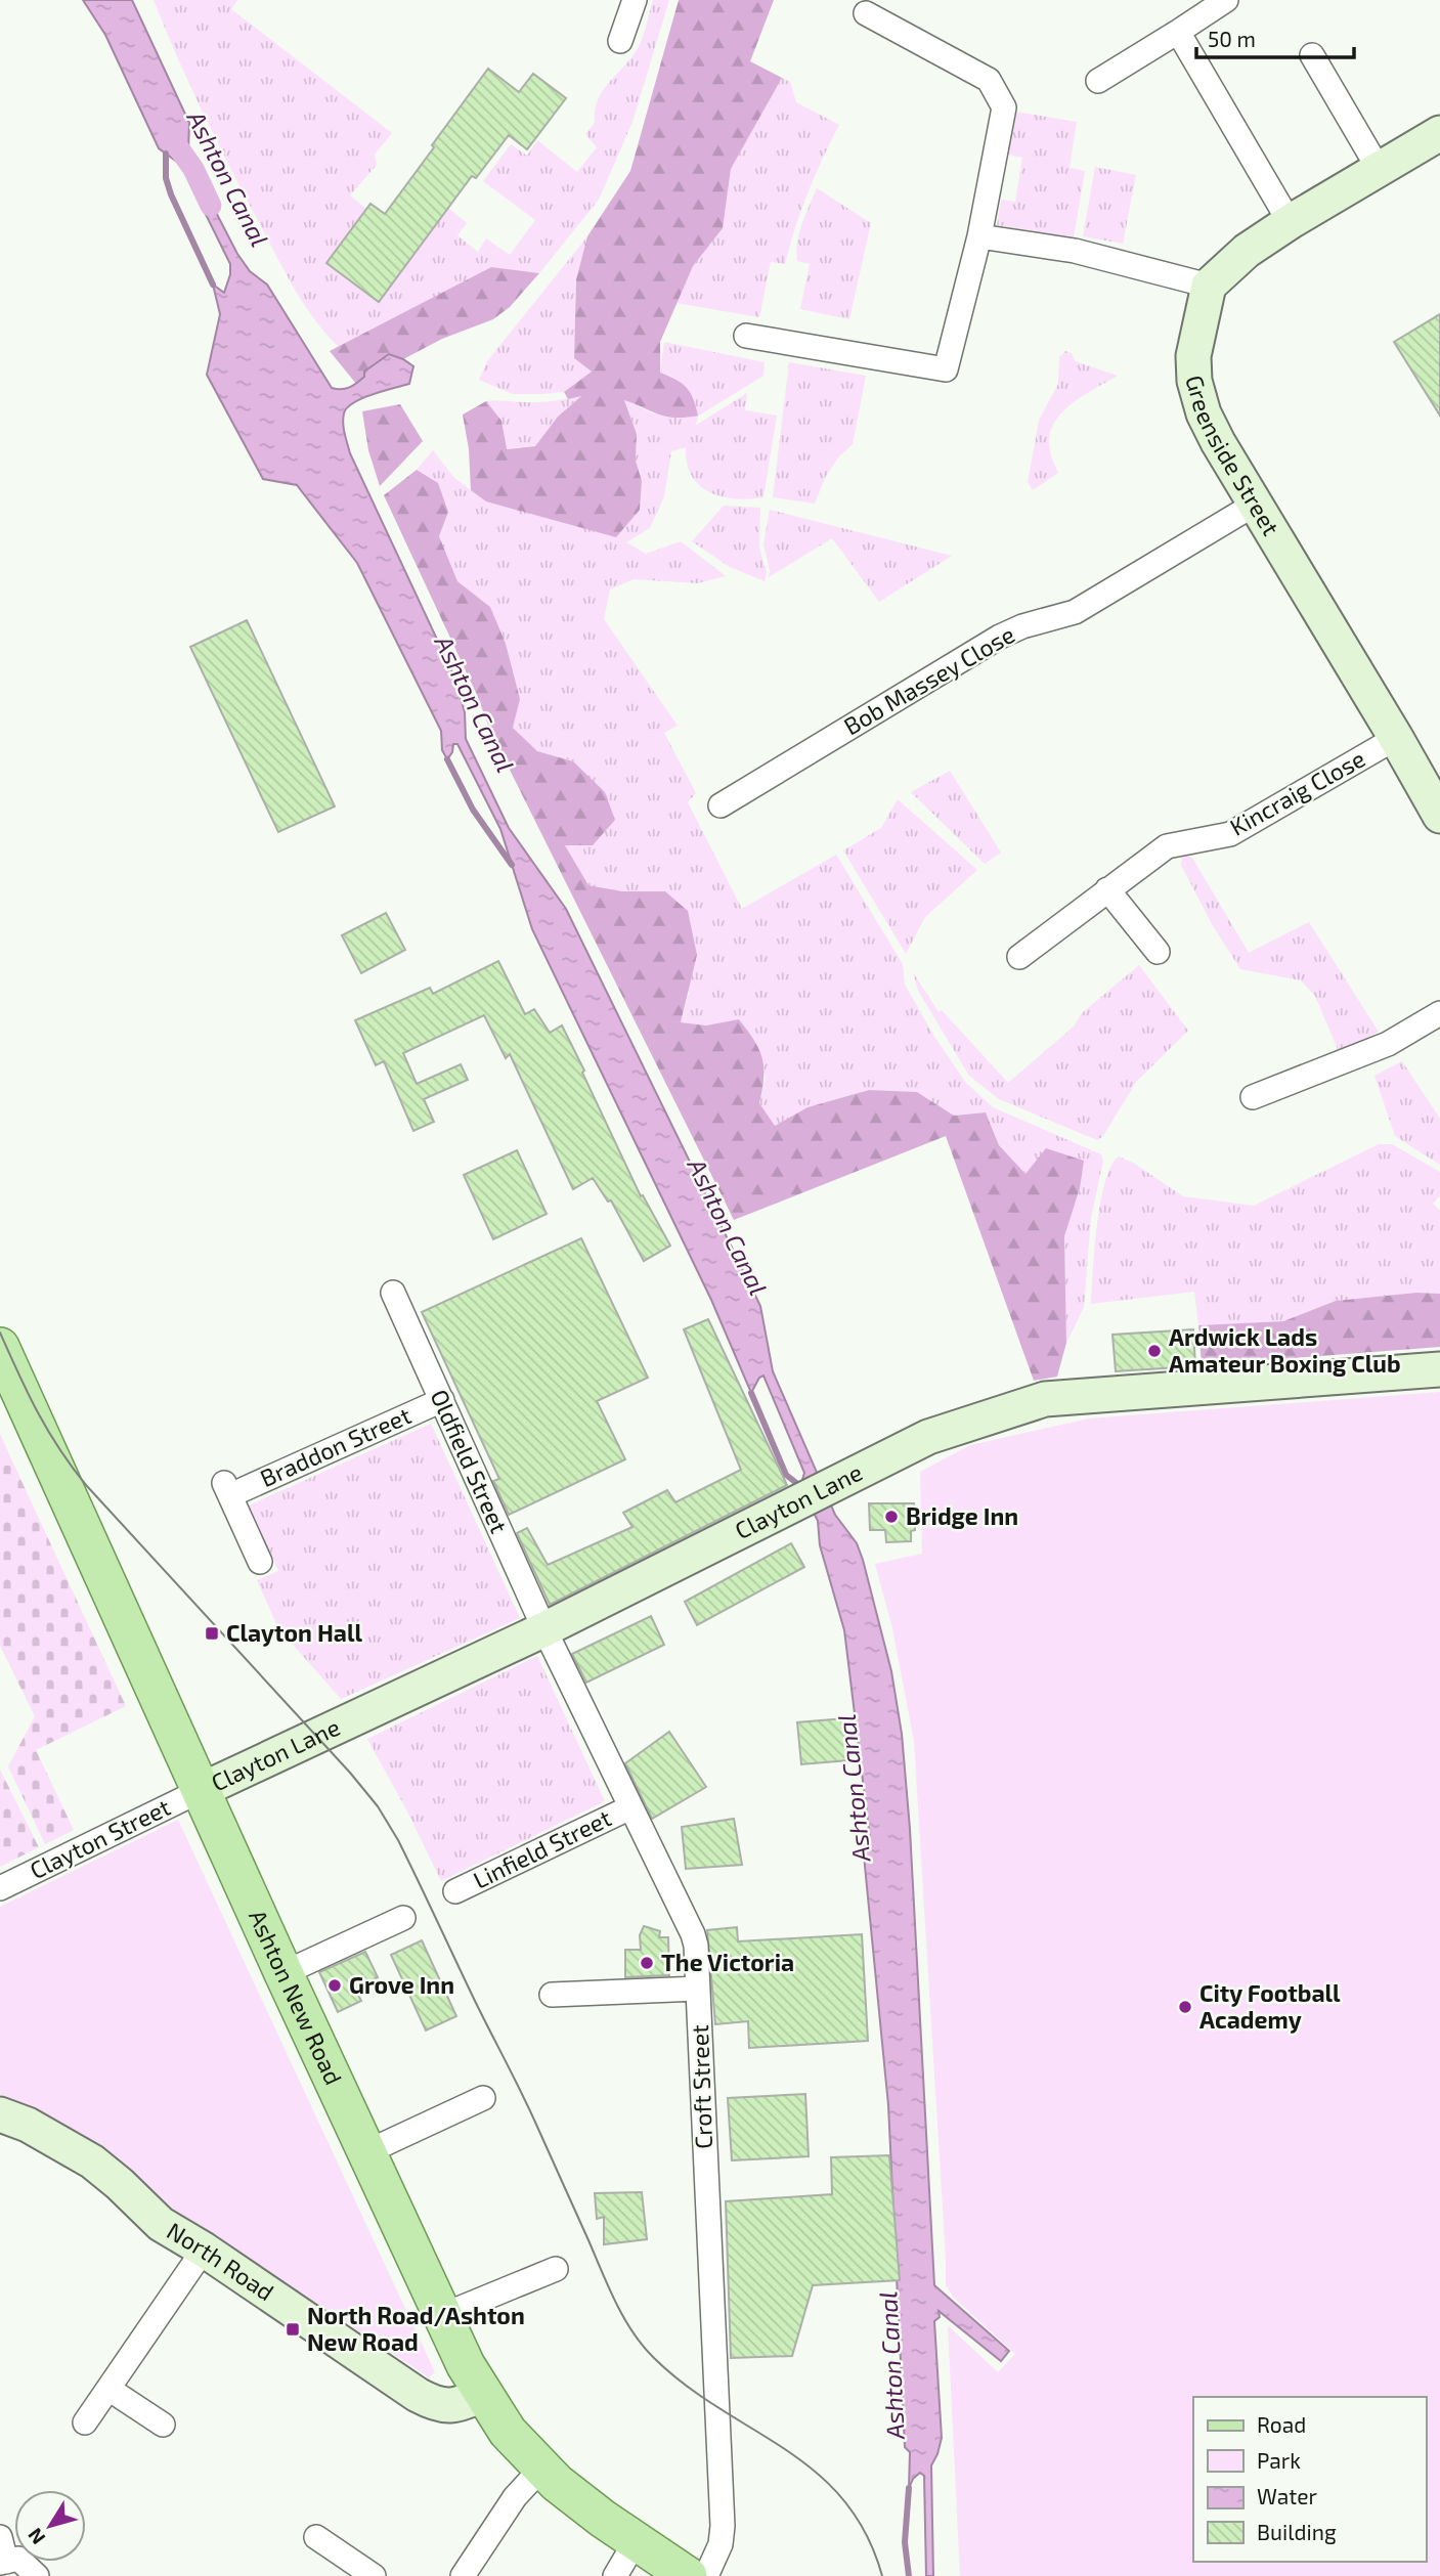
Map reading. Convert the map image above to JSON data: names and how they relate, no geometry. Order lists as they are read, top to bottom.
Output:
{
  "streets": {
    "main road": ["Ashton New Road"],
    "street": [
      "Greenside Street",
      "Bob Massey Close",
      "Kincraig Close",
      "Braddon Street",
      "Oldfield Street",
      "Clayton Lane",
      "Clayton Street",
      "Linfield Street",
      "Croft Street",
      "North Road"
    ]
  },
  "crossings": [
    ["Greenside Street", "Bob Massey Close"],
    ["Greenside Street", "Kincraig Close"],
    ["Braddon Street", "Oldfield Street"],
    ["Oldfield Street", "Clayton Lane"],
    ["Oldfield Street", "Croft Street"],
    ["Clayton Lane", "Clayton Street"],
    ["Clayton Lane", "Ashton New Road"],
    ["Clayton Lane", "Croft Street"],
    ["Clayton Street", "Ashton New Road"],
    ["Linfield Street", "Croft Street"],
    ["Ashton New Road", "North Road"]
  ],
  "water": ["Ashton Canal"],
  "places": {
    "other": [
      "Ardwick Lads Amateur Boxing Club",
      "Bridge Inn",
      "The Victoria",
      "Grove Inn",
      "City Football Academy"
    ],
    "transit": ["Clayton Hall", "North Road/Ashton New Road"]
  },
  "legend": [
    "Road",
    "Park",
    "Water",
    "Building"
  ],
  "scale_bar": "50 m",
  "north": "bottom left"
}
